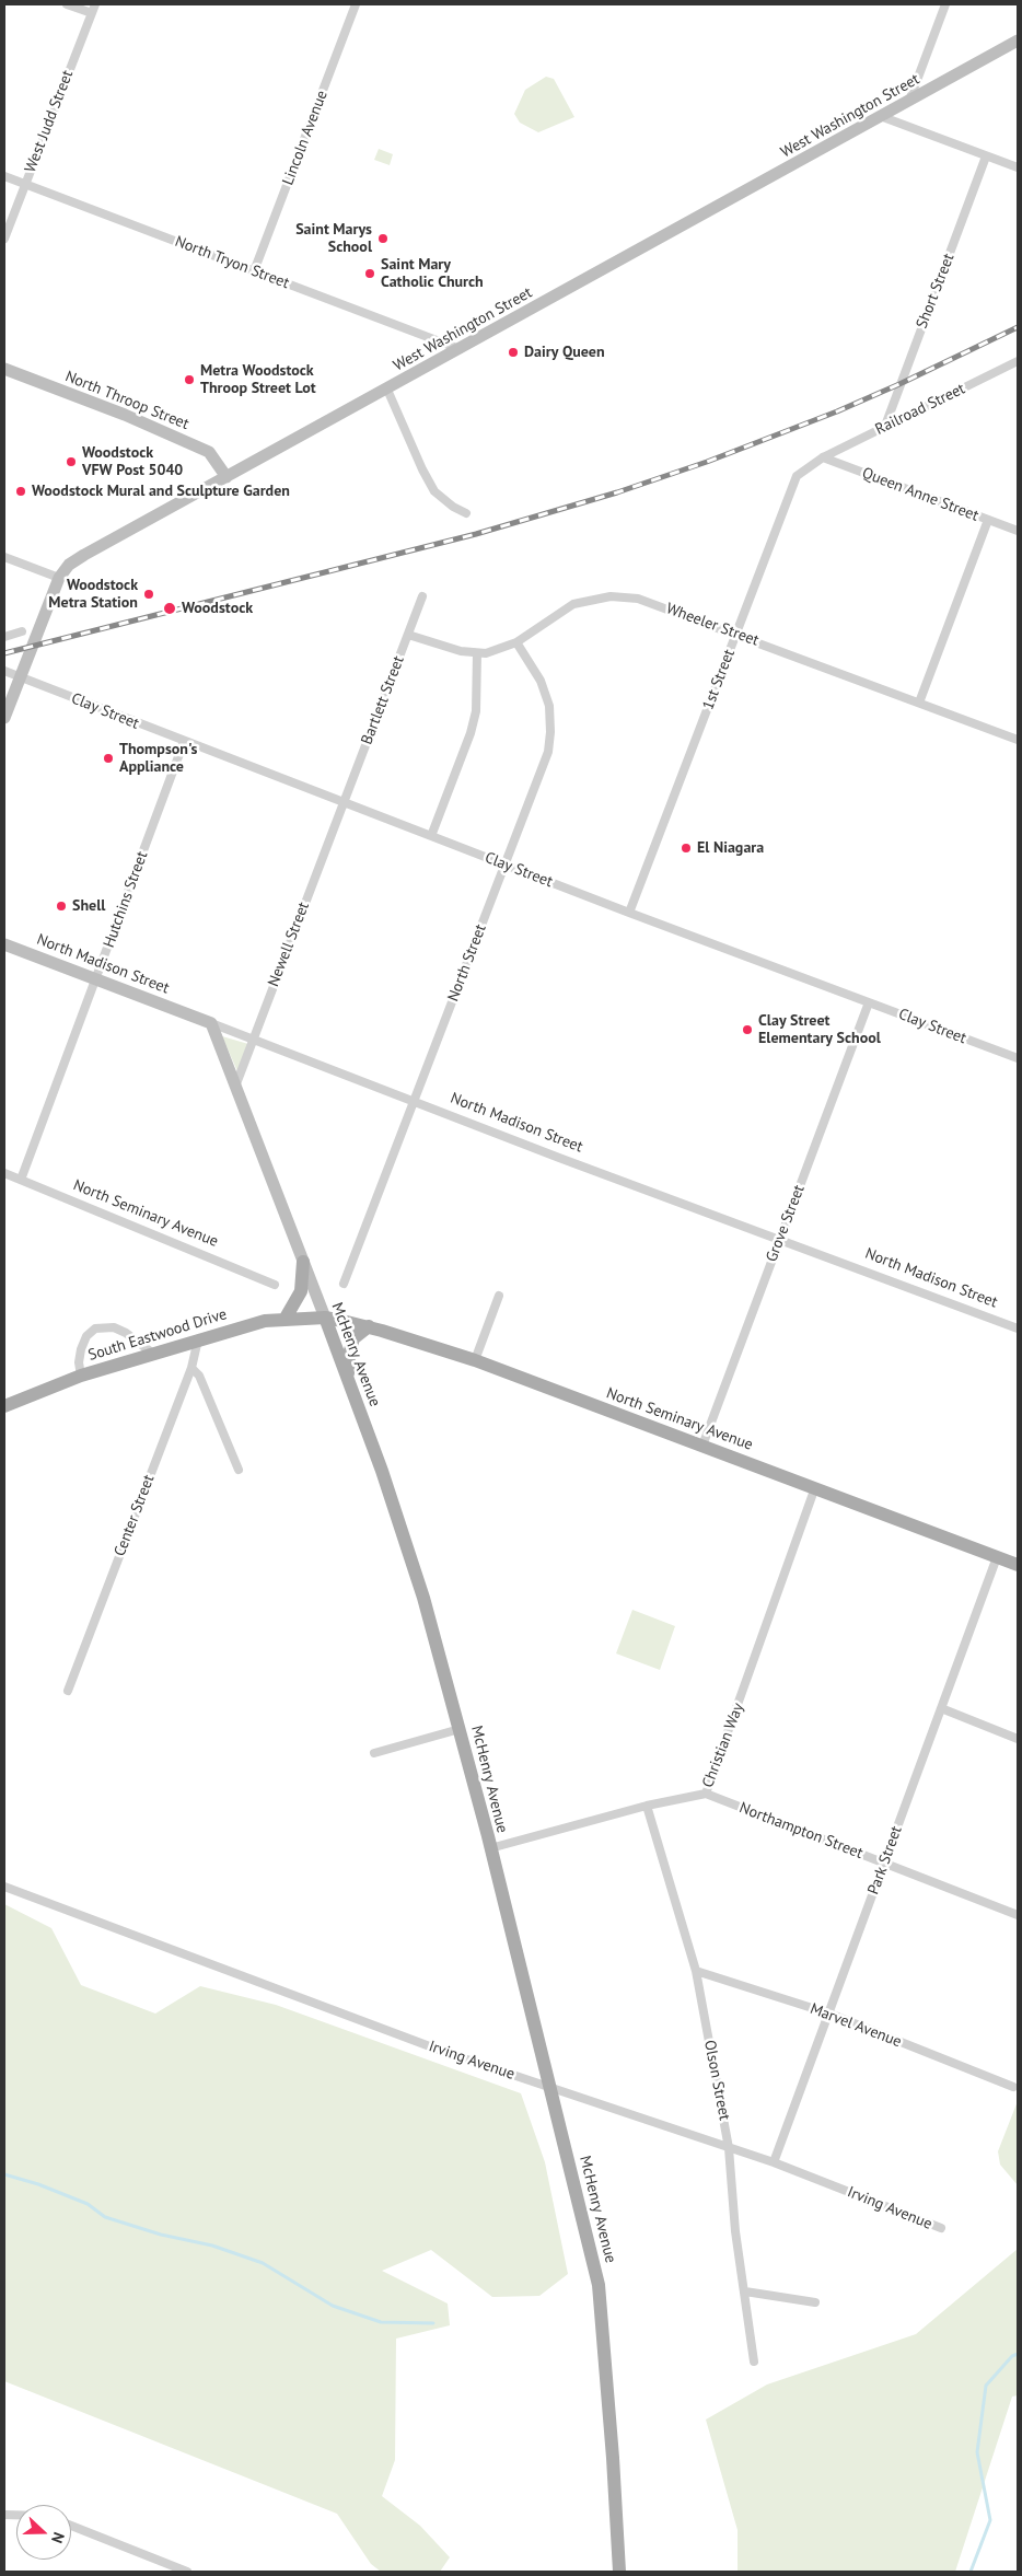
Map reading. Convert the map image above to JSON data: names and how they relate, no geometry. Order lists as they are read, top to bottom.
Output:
{
  "streets": {
    "main road": [
      "West Washington Street",
      "North Throop Street",
      "North Madison Street",
      "North Seminary Avenue",
      "South Eastwood Drive",
      "McHenry Avenue"
    ],
    "street": [
      "West Judd Street",
      "Lincoln Avenue",
      "North Tryon Street",
      "Short Street",
      "Railroad Street",
      "Queen Anne Street",
      "Wheeler Street",
      "1st Street",
      "Bartlett Street",
      "Clay Street",
      "Hutchins Street",
      "Newell Street",
      "North Street",
      "Grove Street",
      "Center Street",
      "Christian Way",
      "Northampton Street",
      "Park Street",
      "Marvel Avenue",
      "Irving Avenue",
      "Olson Street"
    ]
  },
  "crossings": [
    ["West Washington Street", "North Tryon Street"],
    ["West Washington Street", "North Throop Street"],
    ["West Washington Street", "Clay Street"],
    ["West Judd Street", "North Tryon Street"],
    ["Lincoln Avenue", "North Tryon Street"],
    ["Short Street", "Railroad Street"],
    ["Railroad Street", "Queen Anne Street"],
    ["Railroad Street", "1st Street"],
    ["Queen Anne Street", "1st Street"],
    ["Wheeler Street", "1st Street"],
    ["Wheeler Street", "Bartlett Street"],
    ["Wheeler Street", "North Street"],
    ["1st Street", "Clay Street"],
    ["Bartlett Street", "Clay Street"],
    ["Bartlett Street", "Newell Street"],
    ["Clay Street", "Hutchins Street"],
    ["Clay Street", "Newell Street"],
    ["Clay Street", "North Street"],
    ["Clay Street", "Grove Street"],
    ["Hutchins Street", "North Madison Street"],
    ["Hutchins Street", "North Seminary Avenue"],
    ["Newell Street", "North Madison Street"],
    ["Newell Street", "McHenry Avenue"],
    ["North Street", "North Madison Street"],
    ["North Madison Street", "Grove Street"],
    ["North Madison Street", "McHenry Avenue"],
    ["North Seminary Avenue", "Grove Street"],
    ["North Seminary Avenue", "South Eastwood Drive"],
    ["North Seminary Avenue", "McHenry Avenue"],
    ["North Seminary Avenue", "Christian Way"],
    ["North Seminary Avenue", "Park Street"],
    ["South Eastwood Drive", "McHenry Avenue"],
    ["South Eastwood Drive", "Center Street"],
    ["McHenry Avenue", "Christian Way"],
    ["McHenry Avenue", "Irving Avenue"],
    ["Christian Way", "Northampton Street"],
    ["Christian Way", "Olson Street"],
    ["Northampton Street", "Park Street"],
    ["Park Street", "Marvel Avenue"],
    ["Park Street", "Irving Avenue"],
    ["Marvel Avenue", "Olson Street"],
    ["Irving Avenue", "Olson Street"]
  ],
  "places": [
    "Saint Marys School",
    "Saint Mary Catholic Church",
    "Dairy Queen",
    "Metra Woodstock Throop Street Lot",
    "Woodstock VFW Post 5040",
    "Woodstock Mural and Sculpture Garden",
    "Woodstock Metra Station",
    "Woodstock",
    "Thompson's Appliance",
    "El Niagara",
    "Shell",
    "Clay Street Elementary School"
  ],
  "north": "right"
}
